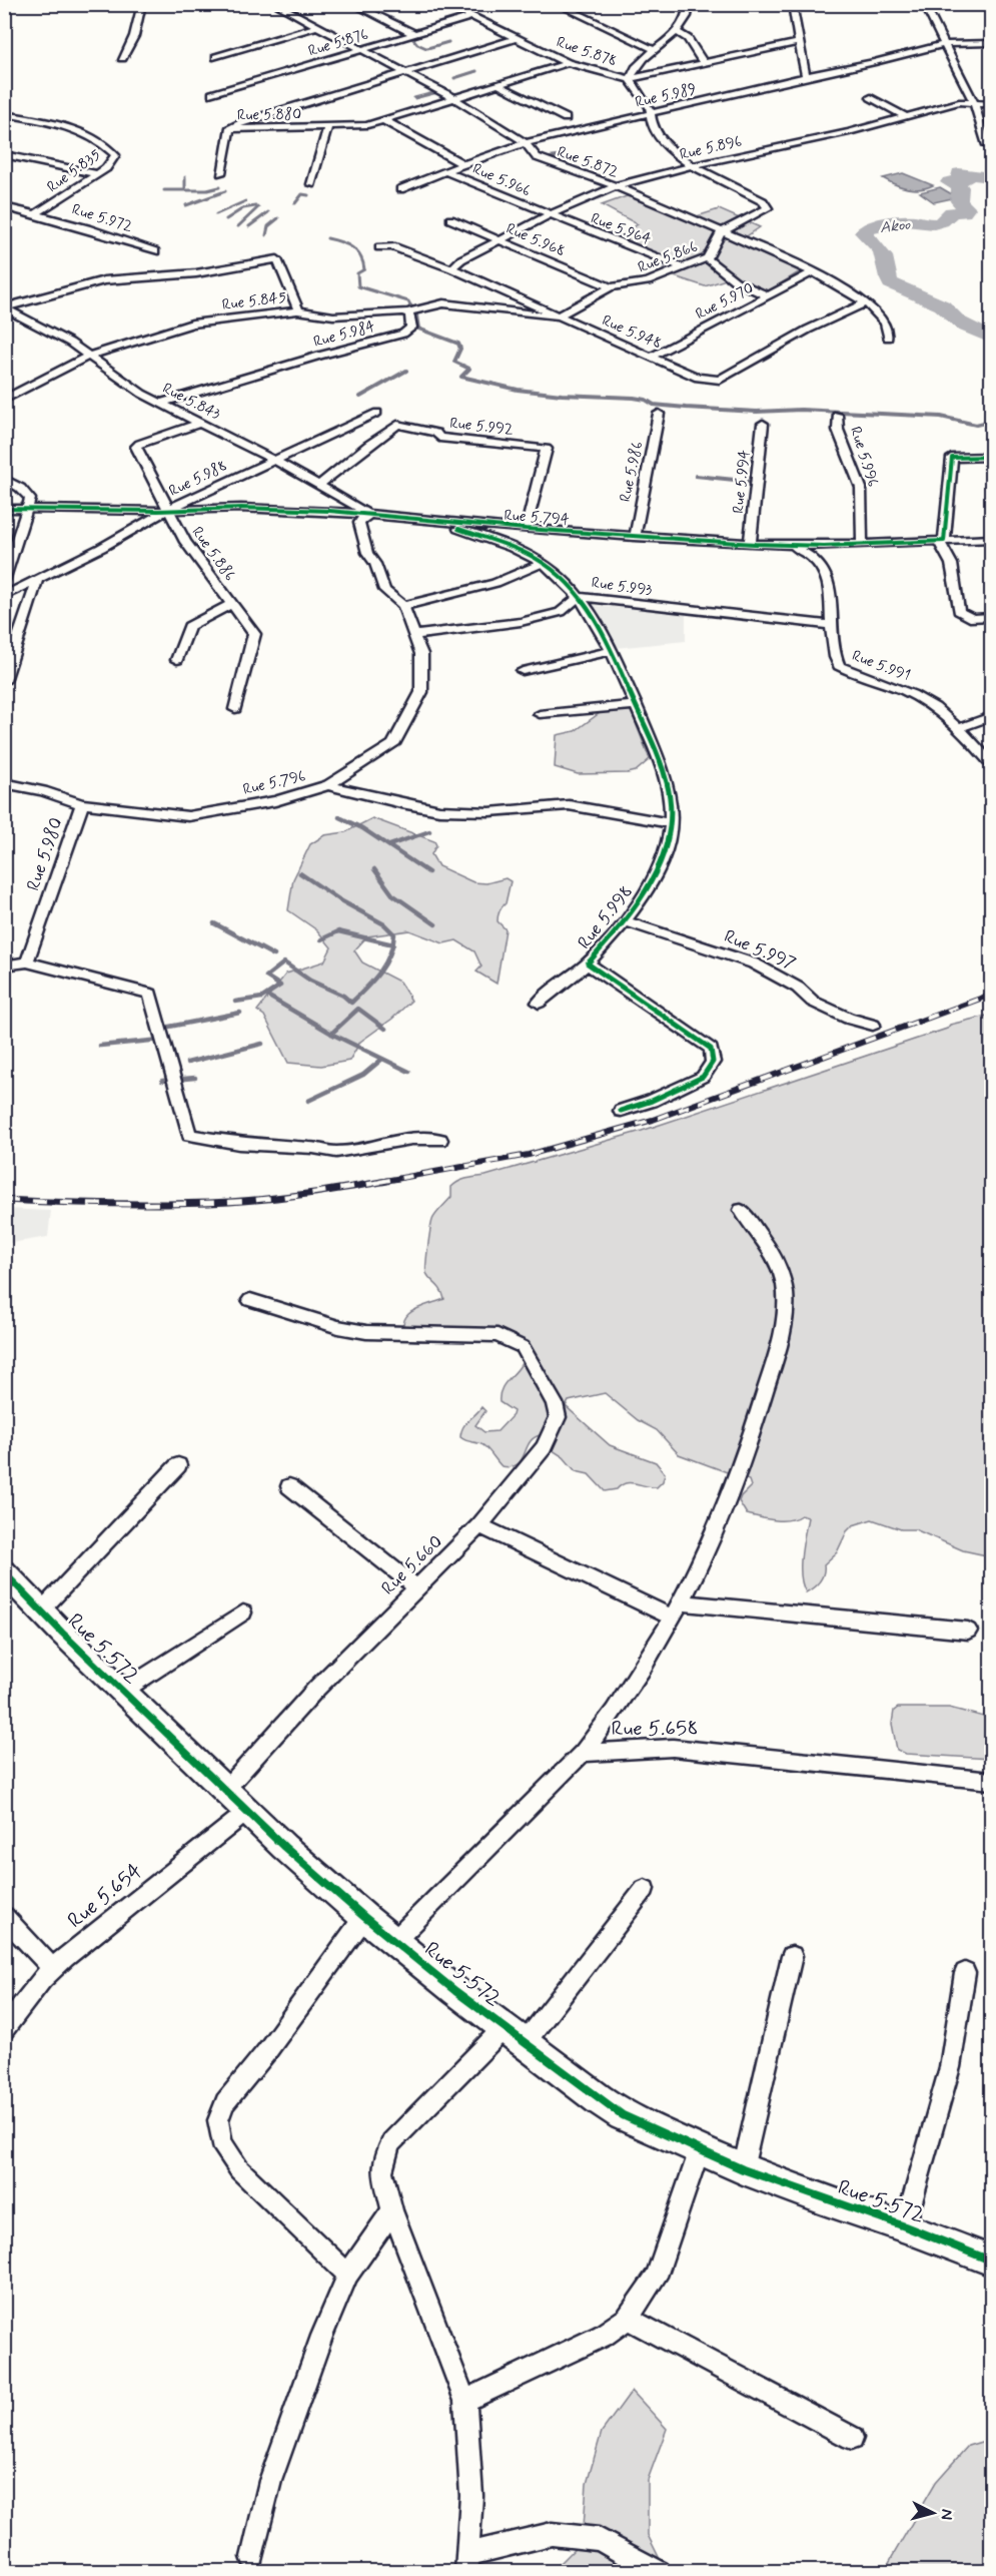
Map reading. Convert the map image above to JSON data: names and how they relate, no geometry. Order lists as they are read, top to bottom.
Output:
{
  "streets": {
    "street": [
      "Rue 5.876",
      "Rue 5.878",
      "Rue 5.989",
      "Rue 5.880",
      "Rue 5.896",
      "Rue 5.872",
      "Rue 5.835",
      "Rue 5.966",
      "Rue 5.972",
      "Rue 5.964",
      "Rue 5.968",
      "Rue 5.866",
      "Rue 5.845",
      "Rue 5.970",
      "Rue 5.948",
      "Rue 5.984",
      "Rue 5.843",
      "Rue 5.992",
      "Rue 5.996",
      "Rue 5.986",
      "Rue 5.988",
      "Rue 5.994",
      "Rue 5.794",
      "Rue 5.886",
      "Rue 5.993",
      "Rue 5.991",
      "Rue 5.796",
      "Rue 5.980",
      "Rue 5.998",
      "Rue 5.997",
      "Rue 5.660",
      "Rue 5.572",
      "Rue 5.658",
      "Rue 5.654"
    ]
  },
  "crossings": [
    ["Rue 5.876", "Rue 5.878"],
    ["Rue 5.876", "Rue 5.872"],
    ["Rue 5.878", "Rue 5.880"],
    ["Rue 5.989", "Rue 5.872"],
    ["Rue 5.989", "Rue 5.966"],
    ["Rue 5.880", "Rue 5.872"],
    ["Rue 5.896", "Rue 5.872"],
    ["Rue 5.896", "Rue 5.966"],
    ["Rue 5.896", "Rue 5.964"],
    ["Rue 5.896", "Rue 5.968"],
    ["Rue 5.896", "Rue 5.948"],
    ["Rue 5.872", "Rue 5.866"],
    ["Rue 5.872", "Rue 5.970"],
    ["Rue 5.872", "Rue 5.948"],
    ["Rue 5.835", "Rue 5.972"],
    ["Rue 5.966", "Rue 5.964"],
    ["Rue 5.964", "Rue 5.866"],
    ["Rue 5.968", "Rue 5.866"],
    ["Rue 5.866", "Rue 5.948"],
    ["Rue 5.845", "Rue 5.984"],
    ["Rue 5.845", "Rue 5.843"],
    ["Rue 5.970", "Rue 5.948"],
    ["Rue 5.984", "Rue 5.843"],
    ["Rue 5.843", "Rue 5.992"],
    ["Rue 5.843", "Rue 5.988"],
    ["Rue 5.843", "Rue 5.794"],
    ["Rue 5.843", "Rue 5.886"],
    ["Rue 5.843", "Rue 5.796"],
    ["Rue 5.992", "Rue 5.794"],
    ["Rue 5.996", "Rue 5.794"],
    ["Rue 5.986", "Rue 5.794"],
    ["Rue 5.988", "Rue 5.794"],
    ["Rue 5.988", "Rue 5.886"],
    ["Rue 5.994", "Rue 5.794"],
    ["Rue 5.794", "Rue 5.886"],
    ["Rue 5.794", "Rue 5.991"],
    ["Rue 5.794", "Rue 5.796"],
    ["Rue 5.794", "Rue 5.998"],
    ["Rue 5.993", "Rue 5.991"],
    ["Rue 5.993", "Rue 5.796"],
    ["Rue 5.993", "Rue 5.998"],
    ["Rue 5.796", "Rue 5.980"],
    ["Rue 5.998", "Rue 5.997"],
    ["Rue 5.660", "Rue 5.572"],
    ["Rue 5.572", "Rue 5.654"]
  ],
  "water": ["Akoo"],
  "north": "right"
}
